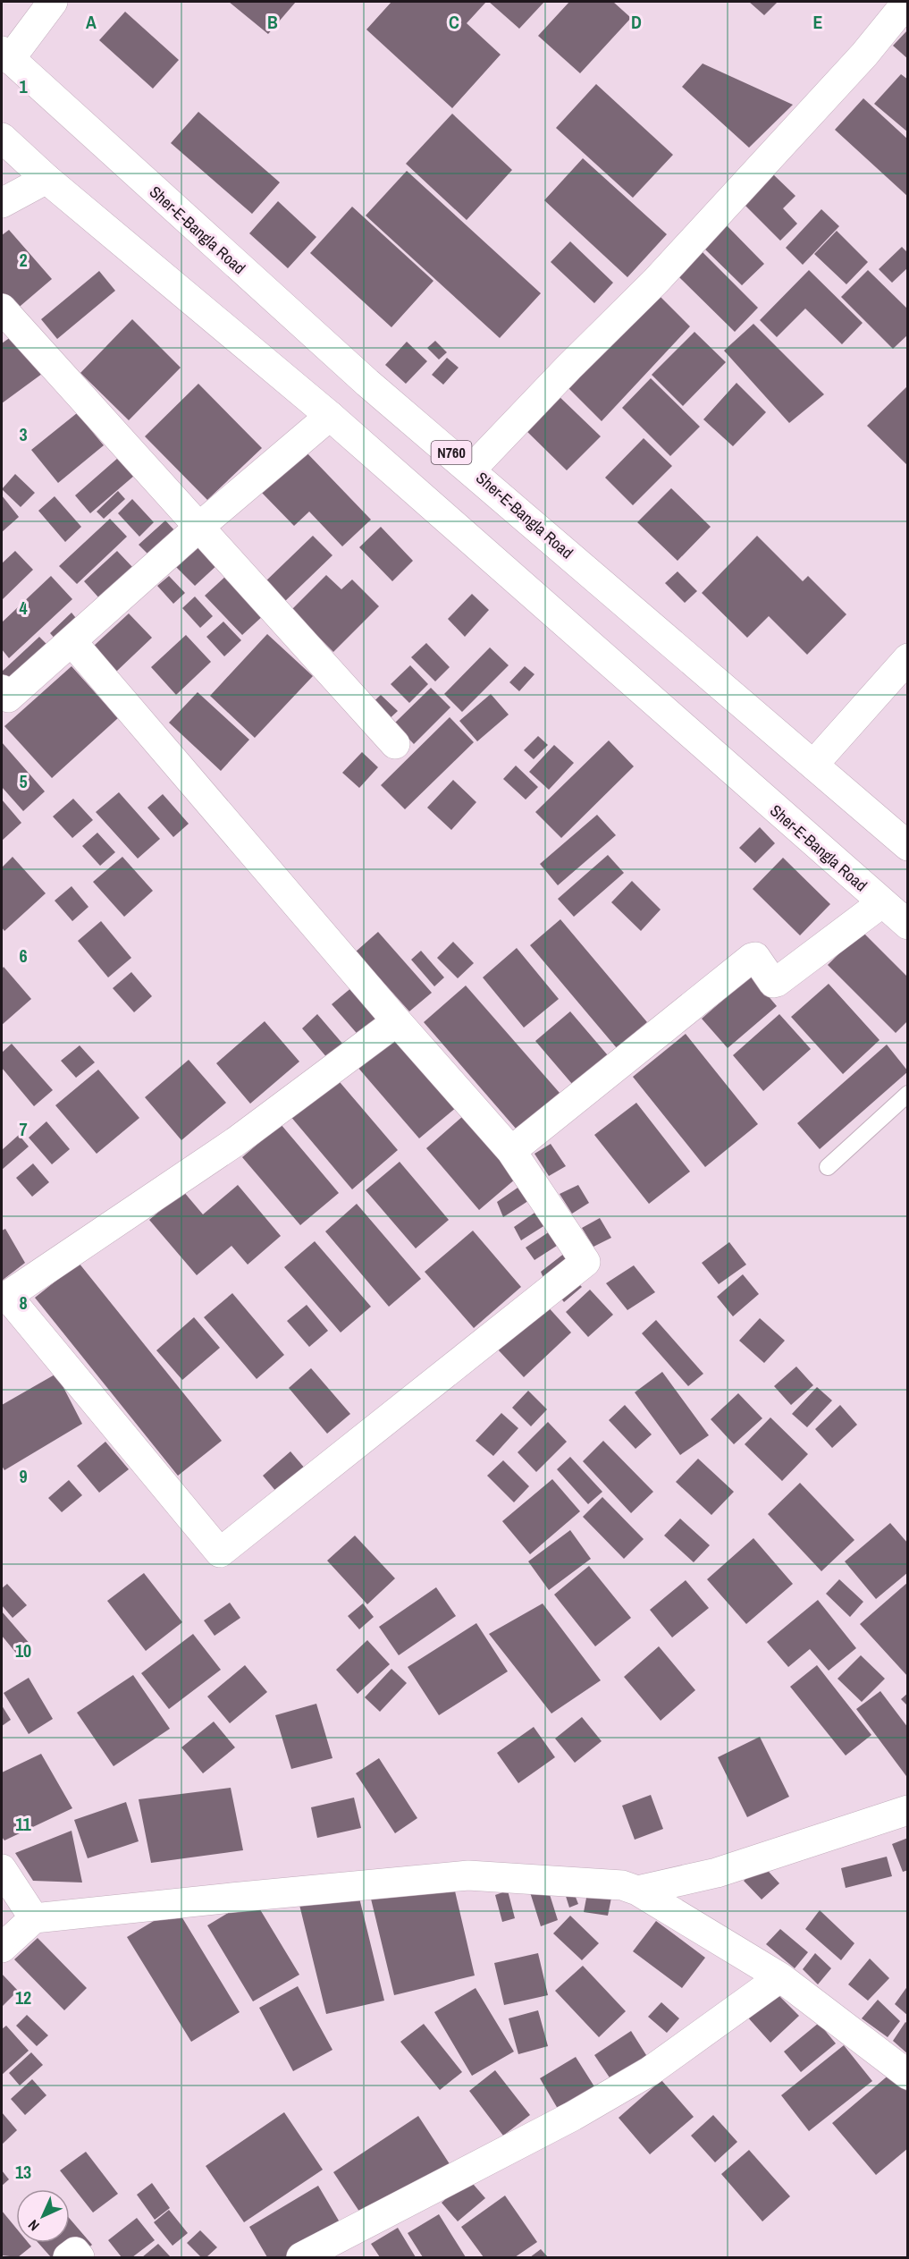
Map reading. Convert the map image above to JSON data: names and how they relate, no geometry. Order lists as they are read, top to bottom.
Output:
{
  "streets": {
    "main road": ["Sher-E-Bangla Road", "N760"]
  },
  "north": "bottom left",
  "grid": {
    "columns": [
      "A",
      "B",
      "C",
      "D",
      "E"
    ],
    "rows": [
      "1",
      "2",
      "3",
      "4",
      "5",
      "6",
      "7",
      "8",
      "9",
      "10",
      "11",
      "12",
      "13"
    ]
  }
}
